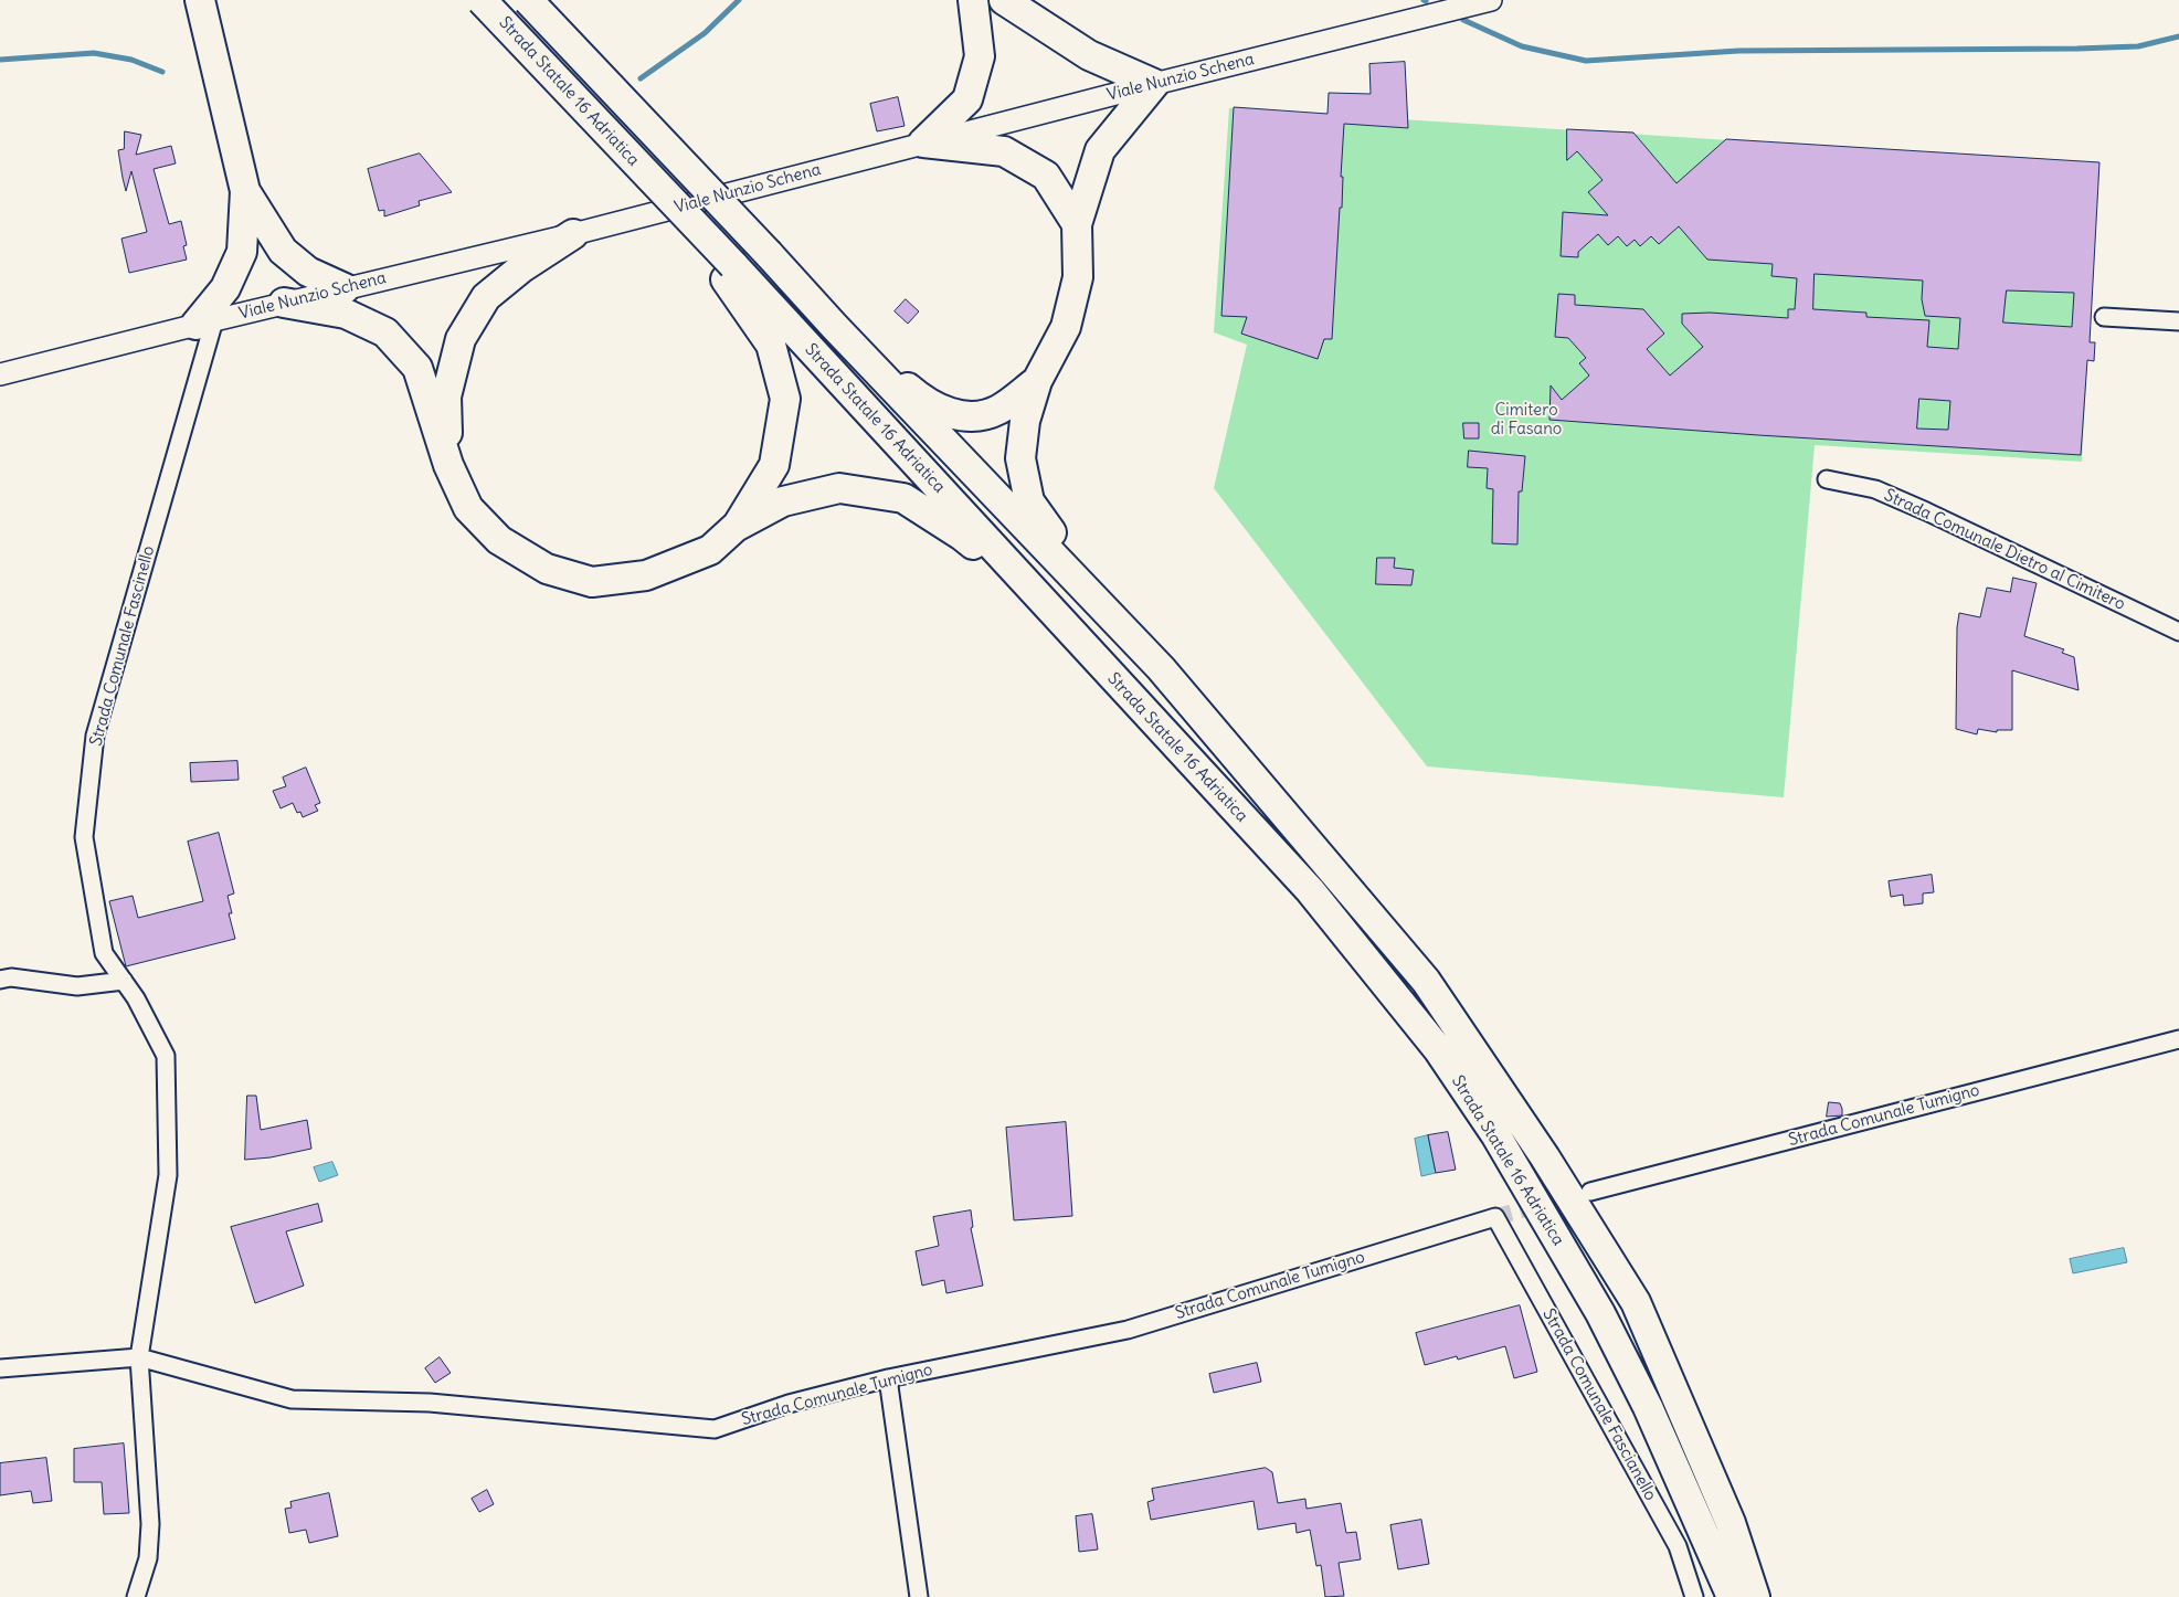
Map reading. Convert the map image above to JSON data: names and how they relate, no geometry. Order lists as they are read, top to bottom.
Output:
{
  "streets": {
    "highway": ["Strada Statale 16 Adriatica"],
    "street": [
      "Viale Nunzio Schena",
      "Strada Comunale Dietro al Cimitero",
      "Strada Comunale Fascinello",
      "Strada Comunale Tumigno",
      "Strada Comunale Fascianello"
    ]
  },
  "crossings": [
    ["Viale Nunzio Schena", "Strada Comunale Fascinello"],
    ["Strada Comunale Fascinello", "Strada Comunale Tumigno"],
    ["Strada Comunale Tumigno", "Strada Comunale Fascianello"]
  ],
  "parks": ["Cimitero di Fasano"]
}
